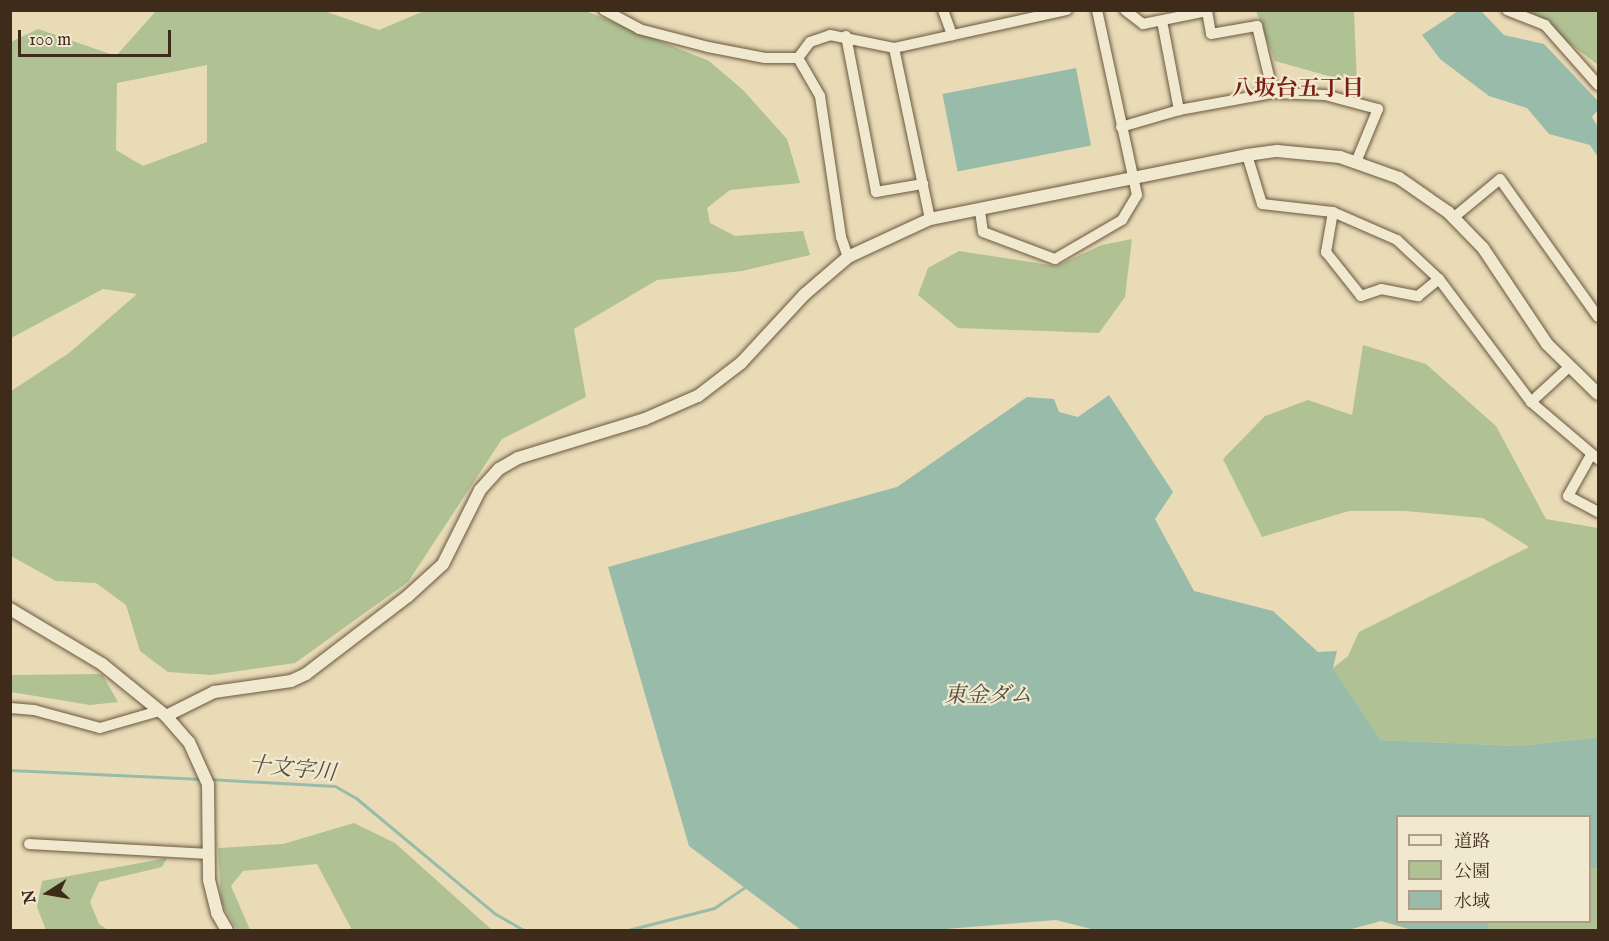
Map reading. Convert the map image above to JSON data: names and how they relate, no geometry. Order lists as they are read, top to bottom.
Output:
{
  "districts": ["八坂台五丁目"],
  "water": ["東金ダム", "十文字川"],
  "legend": ["道路", "公園", "水域"],
  "scale_bar": "100 m",
  "north": "left"
}
